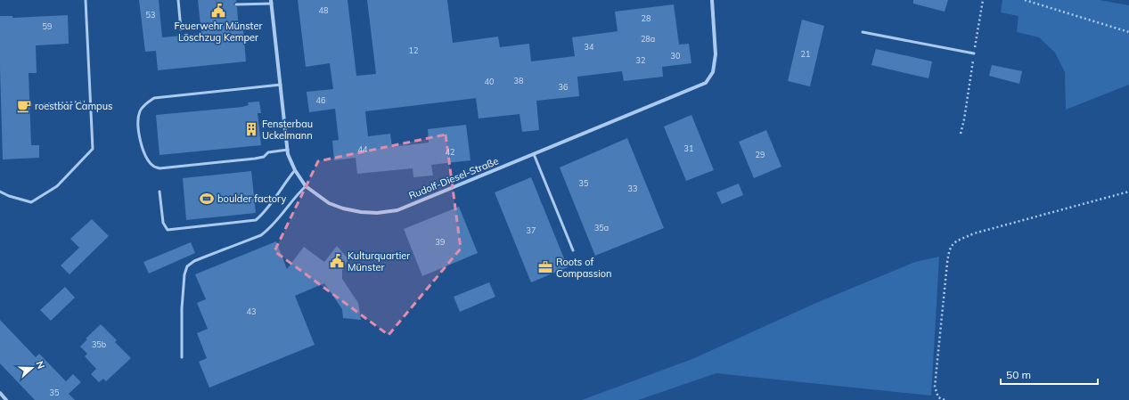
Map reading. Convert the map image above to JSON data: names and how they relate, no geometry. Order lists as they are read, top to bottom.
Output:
{
  "streets": {
    "street": ["Rudolf-Diesel-Straße"]
  },
  "places": {
    "public building": ["Feuerwehr Münster Löschzug Kemper", "Kulturquartier Münster"],
    "cafe": ["roestbar Campus"],
    "building": ["Fensterbau Uckelmann"],
    "sports": ["boulder factory"],
    "office": ["Roots of Compassion"]
  },
  "house_numbers": [
    "48",
    "53",
    "28",
    "59",
    "28a",
    "34",
    "12",
    "21",
    "30",
    "32",
    "38",
    "40",
    "36",
    "46",
    "31",
    "44",
    "42",
    "29",
    "35",
    "33",
    "35a",
    "37",
    "39",
    "43",
    "35b",
    "35"
  ],
  "scale_bar": "50 m",
  "north": "right"
}
